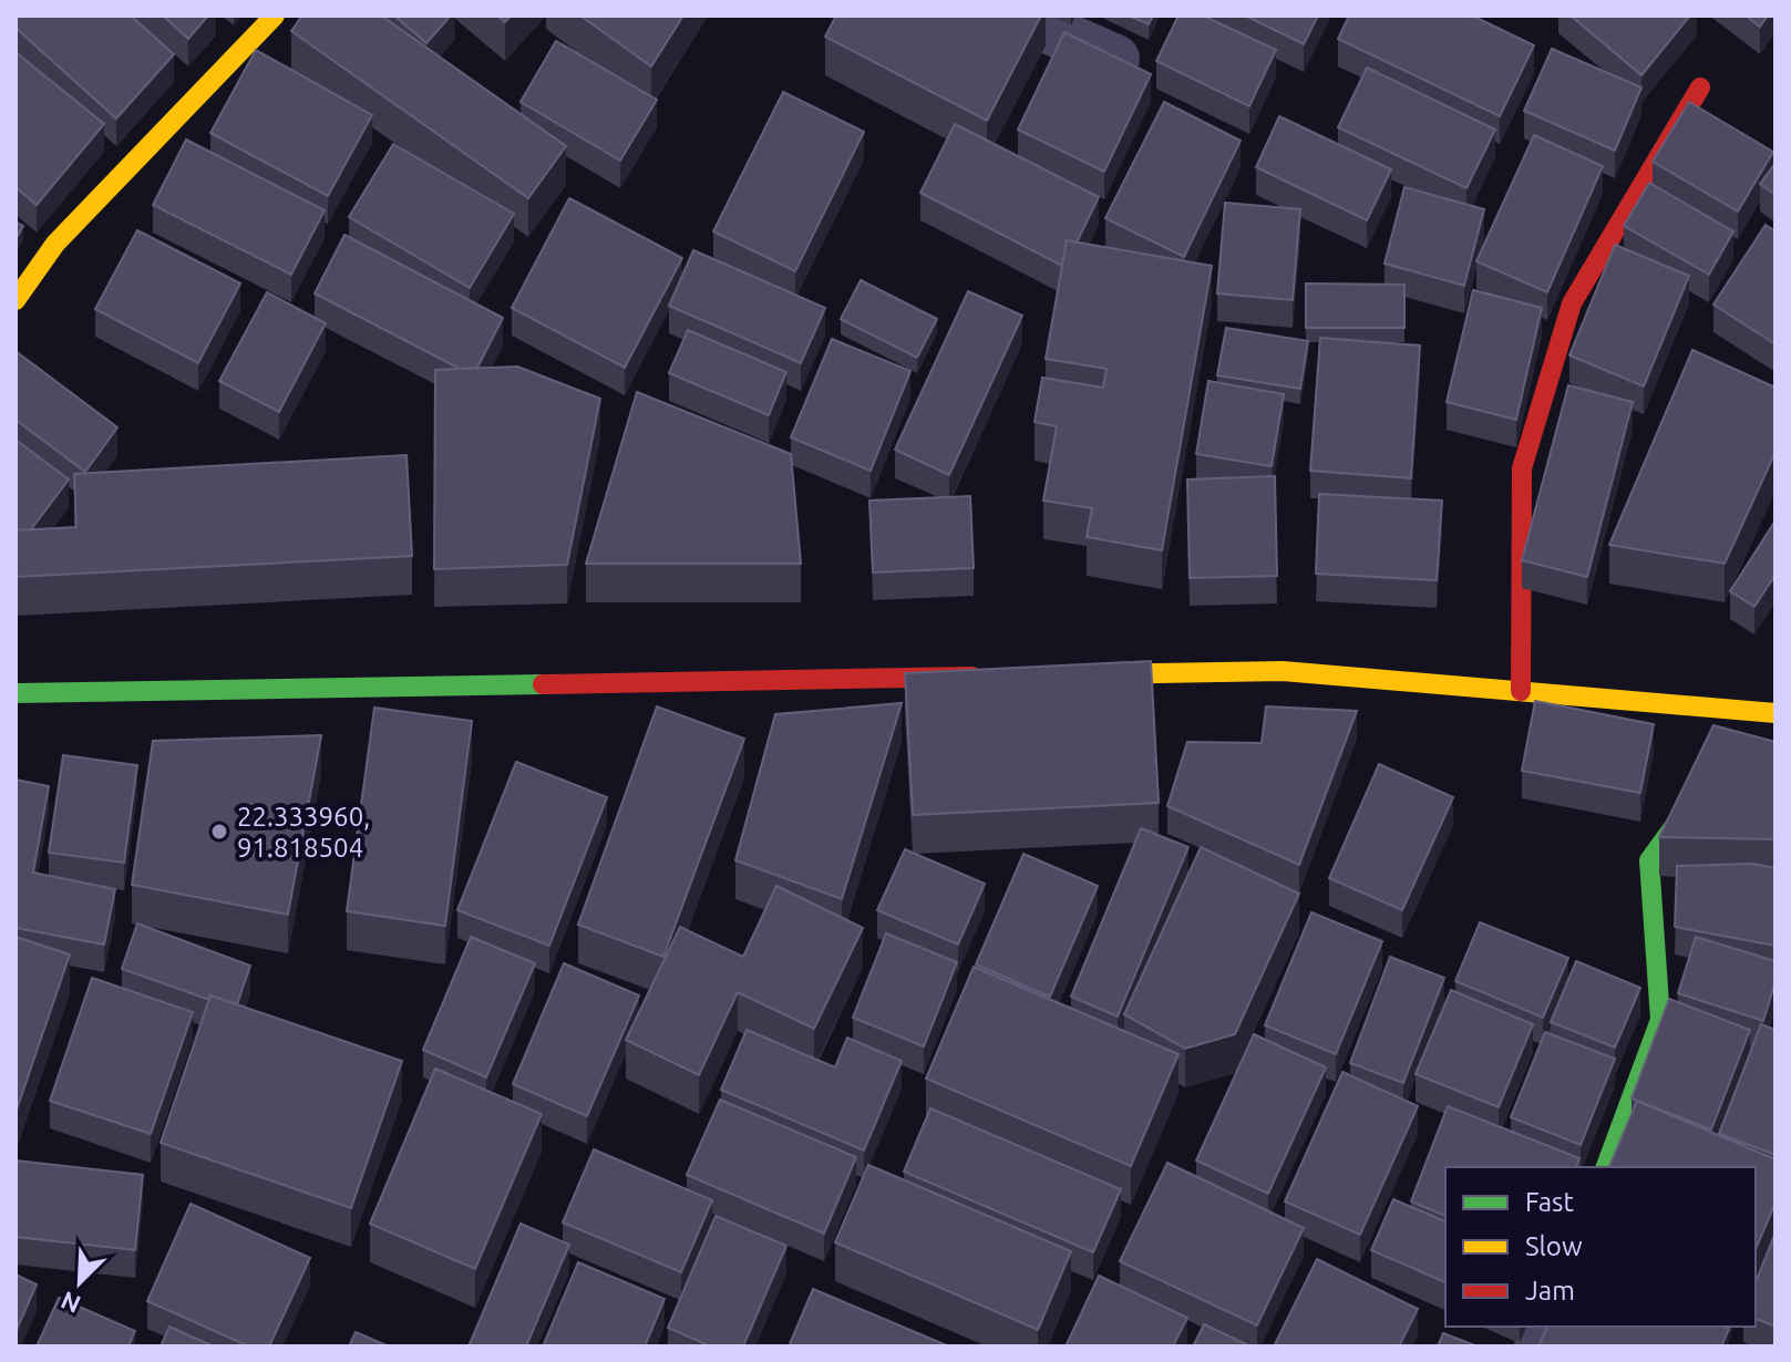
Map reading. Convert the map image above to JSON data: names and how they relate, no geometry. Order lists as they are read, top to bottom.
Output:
{
  "places": ["22.333960, 91.818504"],
  "legend": ["Fast", "Slow", "Jam"],
  "north": "bottom left"
}
